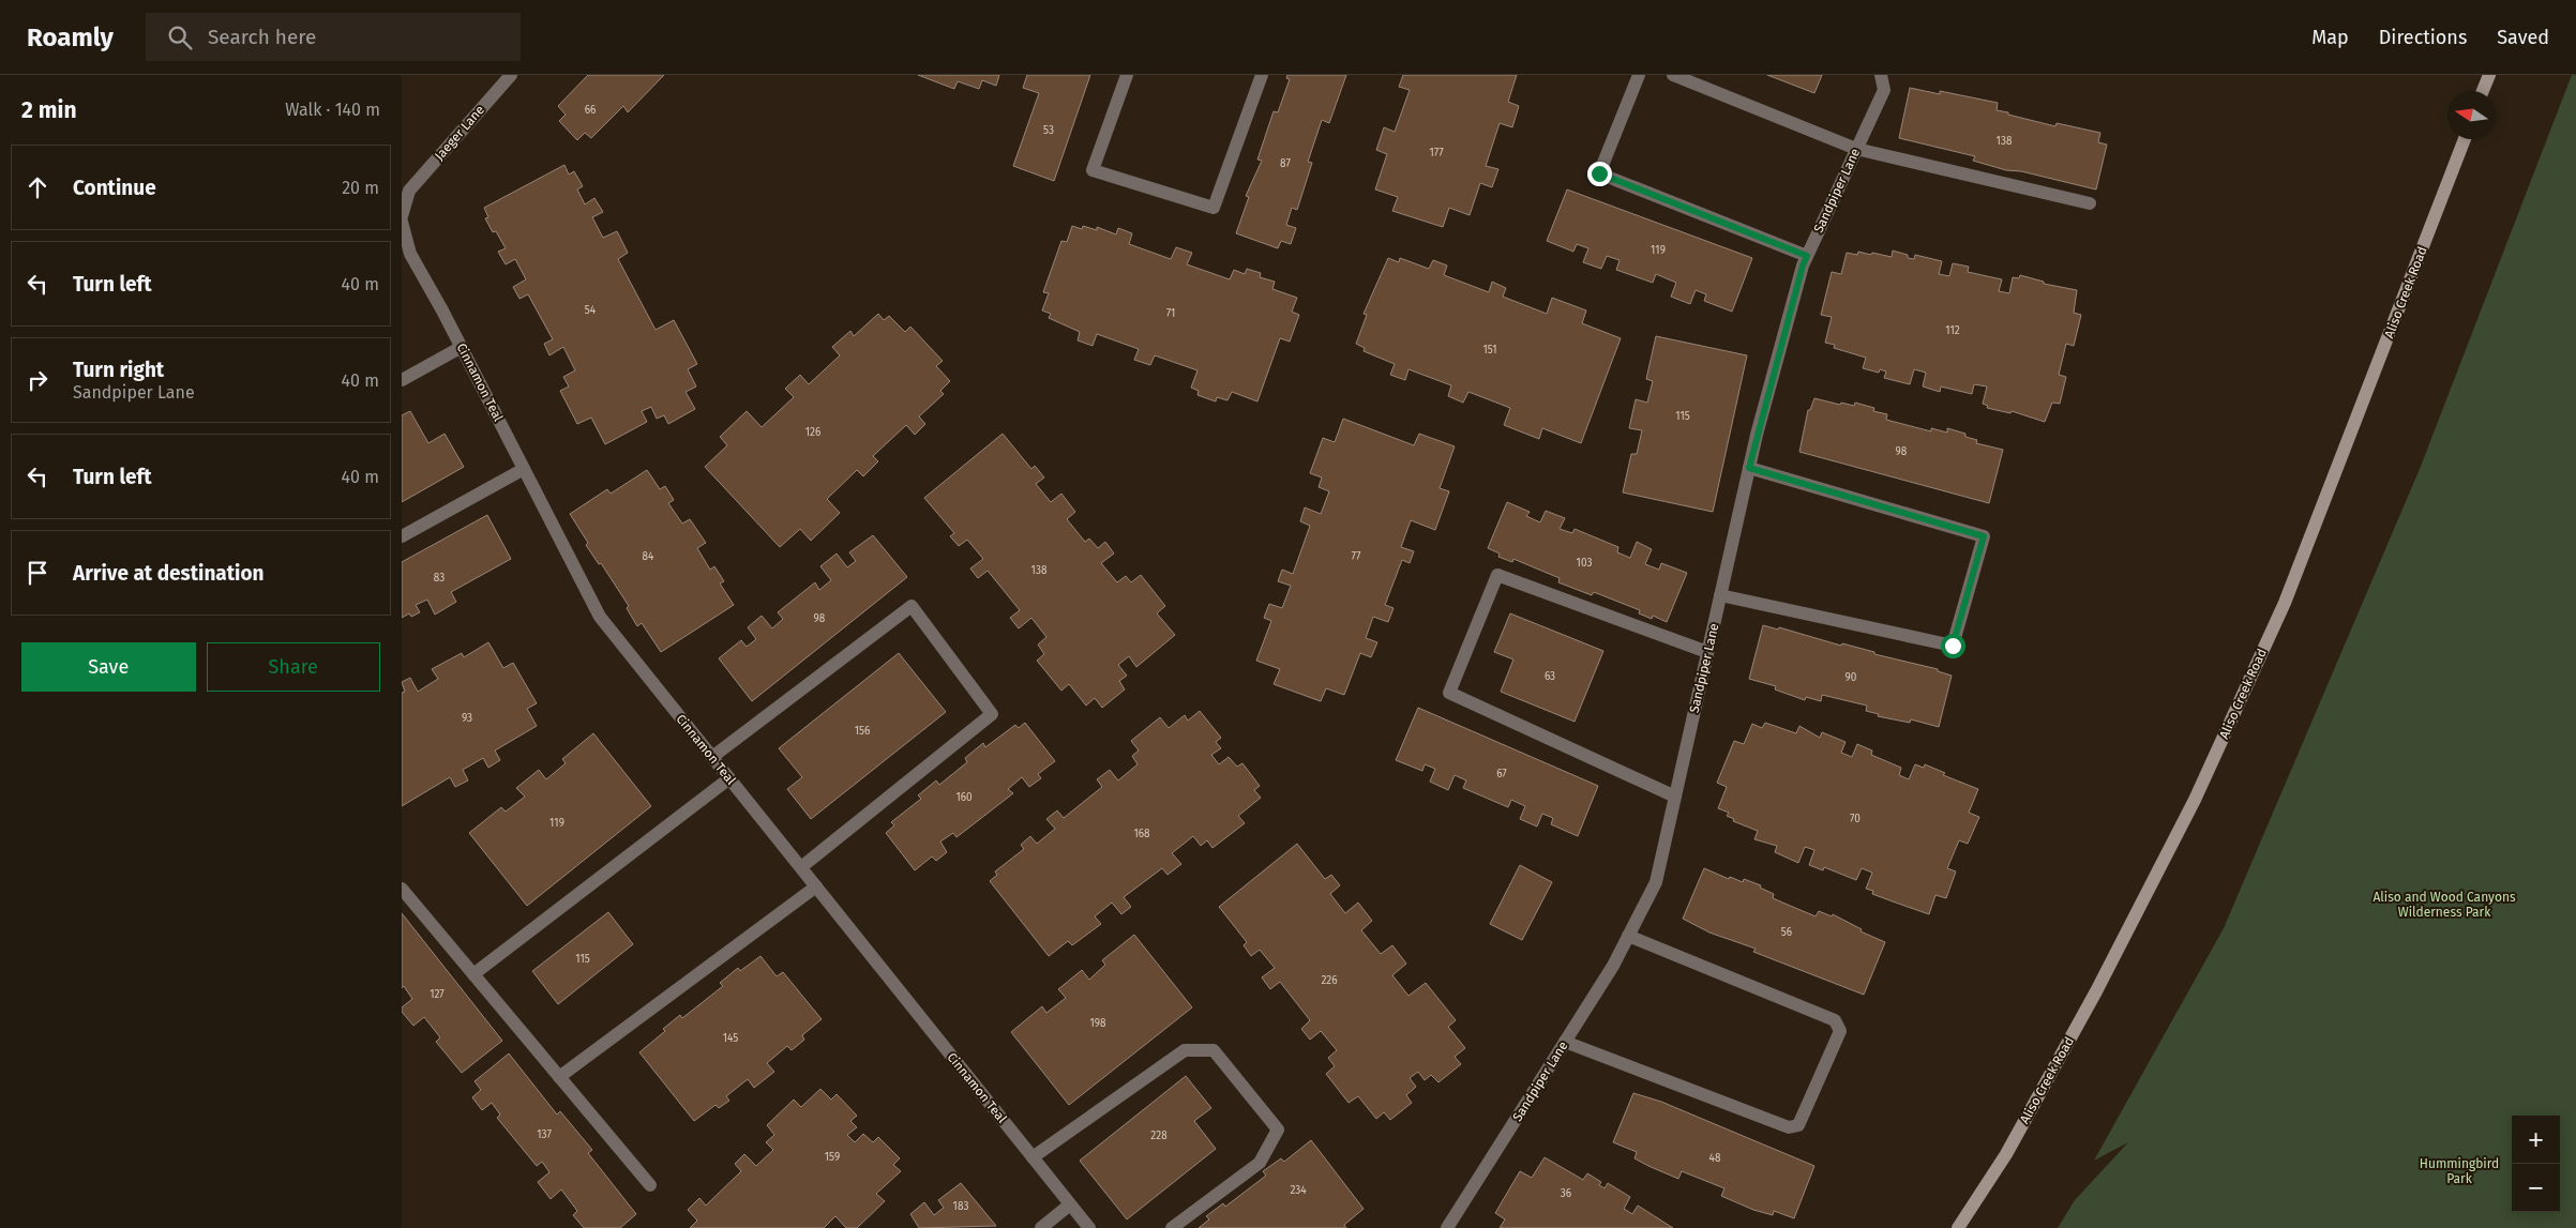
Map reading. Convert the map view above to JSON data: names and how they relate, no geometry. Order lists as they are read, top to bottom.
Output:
{
  "streets": {
    "main road": ["Aliso Creek Road"],
    "street": ["Jaeger Lane", "Sandpiper Lane", "Cinnamon Teal"]
  },
  "parks": ["Aliso and Wood Canyons Wilderness Park", "Hummingbird Park"],
  "house_numbers": [
    "66",
    "53",
    "138",
    "177",
    "87",
    "119",
    "54",
    "71",
    "112",
    "151",
    "115",
    "126",
    "98",
    "84",
    "77",
    "103",
    "138",
    "83",
    "98",
    "63",
    "90",
    "93",
    "156",
    "67",
    "160",
    "70",
    "119",
    "168",
    "56",
    "115",
    "226",
    "127",
    "198",
    "145",
    "137",
    "228",
    "159",
    "48",
    "234",
    "36",
    "183"
  ],
  "north": "left",
  "page": {
    "header": "Roamly",
    "search": "Search here",
    "nav": ["Map", "Directions", "Saved"],
    "heading": ["2 min", "Walk · 140 m"],
    "list": [
      ["Continue", "20 m"],
      ["Turn left", "40 m"],
      ["Turn right", "Sandpiper Lane", "40 m"],
      ["Turn left", "40 m"],
      "Arrive at destination"
    ],
    "buttons": ["Save", "Share"],
    "map_buttons": ["+", "−"]
  }
}
